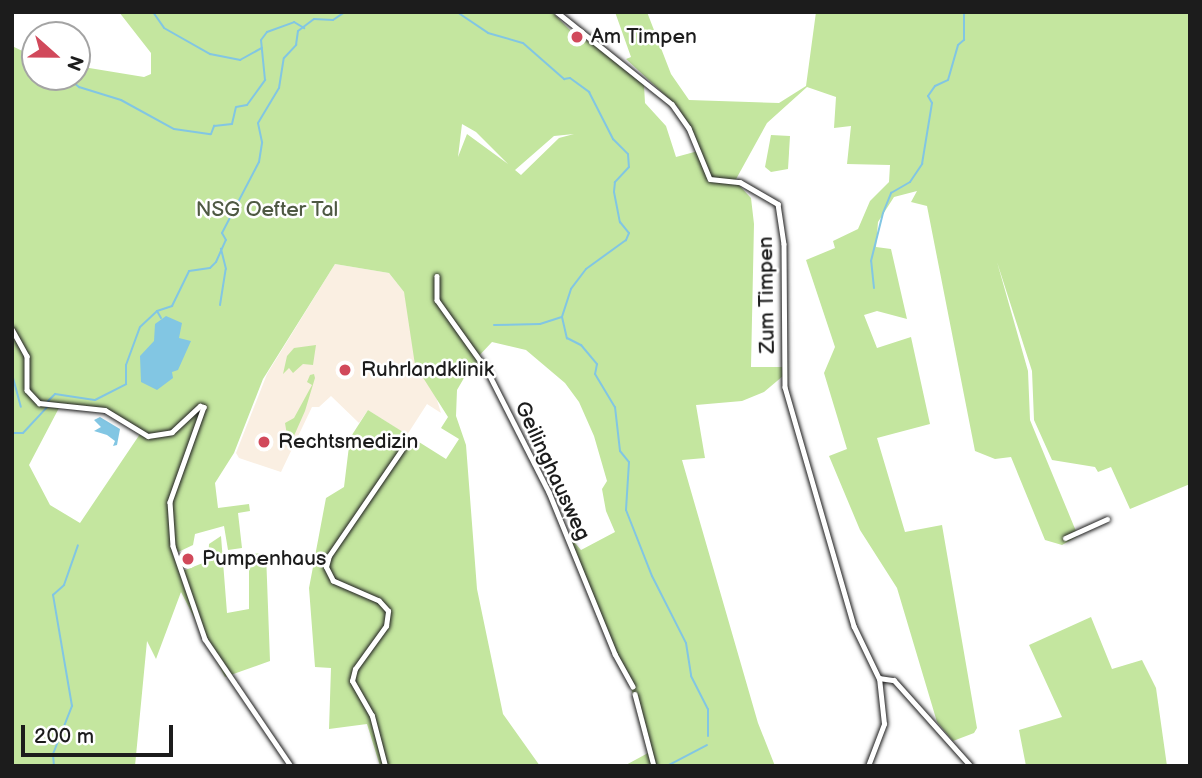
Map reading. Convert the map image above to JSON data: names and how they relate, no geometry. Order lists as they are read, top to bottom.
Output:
{
  "streets": {
    "street": ["Zum Timpen", "Geilinghausweg"]
  },
  "parks": ["NSG Oefter Tal"],
  "places": [
    "Am Timpen",
    "Ruhrlandklinik",
    "Rechtsmedizin",
    "Pumpenhaus"
  ],
  "scale_bar": "200 m",
  "north": "right"
}
